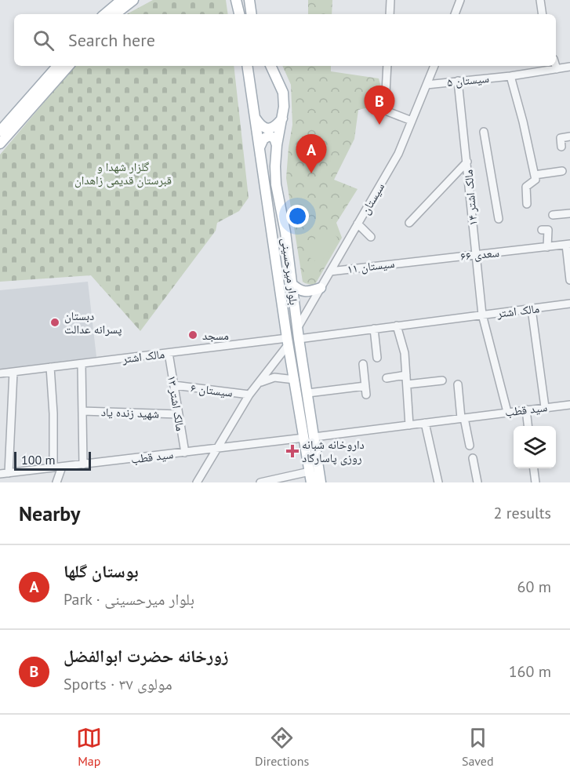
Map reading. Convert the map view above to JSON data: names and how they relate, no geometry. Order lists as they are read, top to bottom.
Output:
{
  "streets": {
    "main road": ["بلوار میرحسینی"],
    "street": [
      "سیستان ۵",
      "مالک اشتر ۱۴",
      "سیستان",
      "سعدی ۶۶",
      "سیستان ۱۱",
      "مالک اشتر",
      "سیستان ۶",
      "مالک اشتر ۱۳",
      "سید قطب",
      "شهید زنده یاد"
    ]
  },
  "crossings": [
    ["سیستان ۵", "مالک اشتر ۱۴"],
    ["سیستان ۵", "سیستان"],
    ["مالک اشتر ۱۴", "سعدی ۶۶"],
    ["مالک اشتر ۱۴", "مالک اشتر"],
    ["مالک اشتر ۱۴", "سید قطب"],
    ["سیستان", "سیستان ۱۱"],
    ["سیستان", "بلوار میرحسینی"],
    ["سعدی ۶۶", "سیستان ۱۱"],
    ["بلوار میرحسینی", "مالک اشتر"],
    ["بلوار میرحسینی", "سید قطب"],
    ["مالک اشتر", "مالک اشتر ۱۳"],
    ["سیستان ۶", "مالک اشتر ۱۳"],
    ["مالک اشتر ۱۳", "سید قطب"],
    ["مالک اشتر ۱۳", "شهید زنده یاد"]
  ],
  "parks": ["گلزار شهدا و قبرستان قدیمی زاهدان"],
  "places": {
    "other": ["دبستان پسرانه عدالت", "مسجد"],
    "health": ["داروخانه شبانه روزی پاسارگاد"]
  },
  "scale_bar": "100 m",
  "page": {
    "search": "Search here",
    "pins": ["B", "A"],
    "scale": "100 m",
    "heading": ["Nearby", "2 results"],
    "list": [
      {
        "mark": "A",
        "name": "بوستان گلها",
        "note": "Park · بلوار میرحسینی",
        "value": "60 m"
      },
      {
        "mark": "B",
        "name": "زورخانه حضرت ابوالفضل",
        "note": "Sports · مولوی ۳۷",
        "value": "160 m"
      }
    ],
    "nav": ["Map", "Directions", "Saved"]
  }
}
